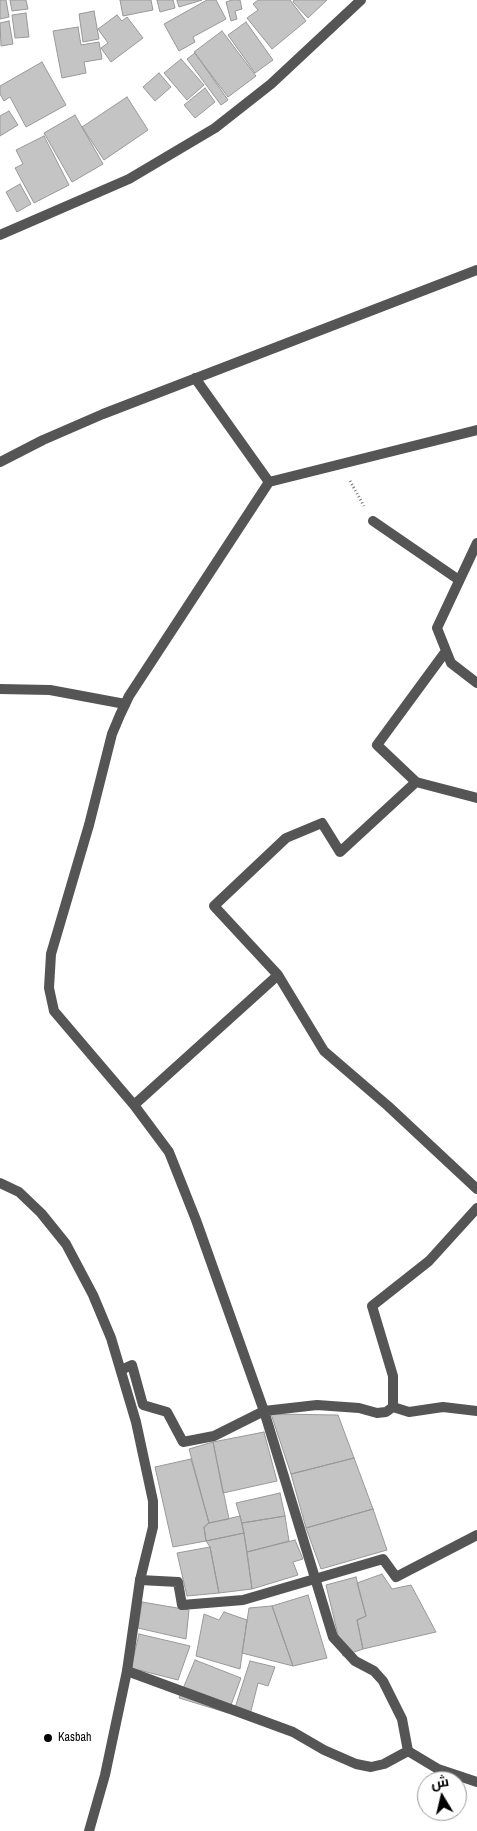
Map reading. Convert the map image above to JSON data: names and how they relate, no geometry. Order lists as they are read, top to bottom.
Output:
{
  "places": ["Kasbah"],
  "north": "top"
}
